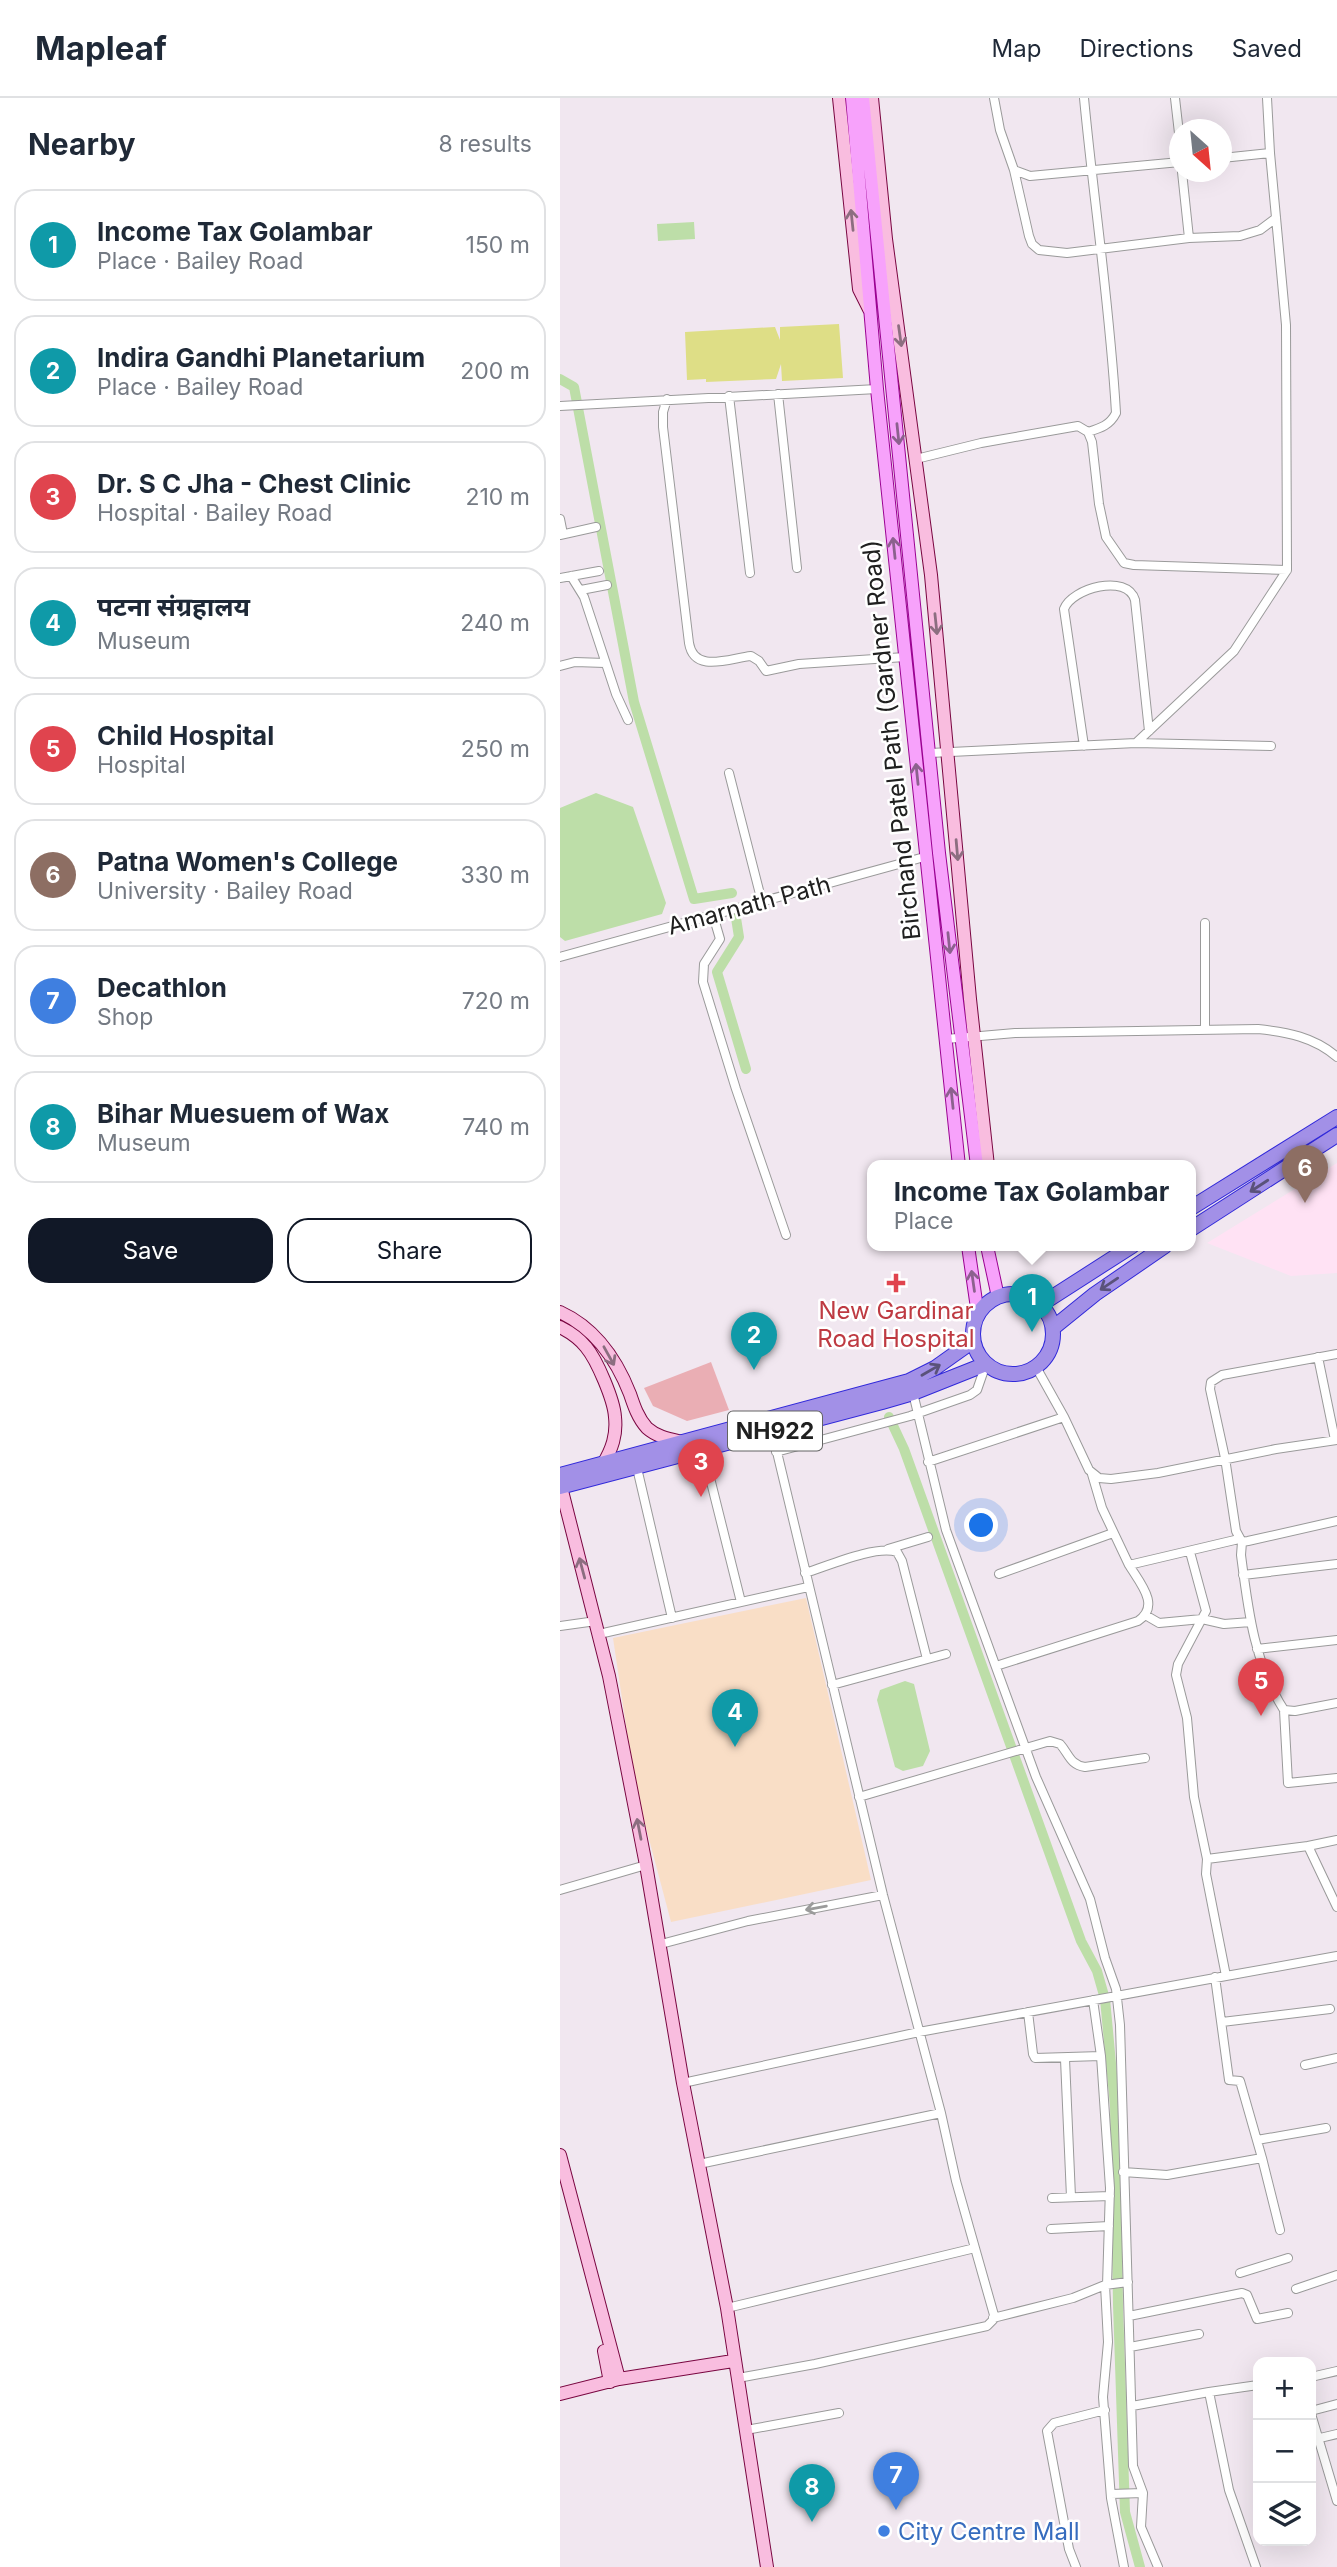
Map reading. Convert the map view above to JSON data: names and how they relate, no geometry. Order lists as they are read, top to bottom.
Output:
{
  "streets": {
    "highway": ["NH922"],
    "main road": ["Birchand Patel Path (Gardner Road)"],
    "street": ["Amarnath Path"]
  },
  "crossings": [
    ["Birchand Patel Path (Gardner Road)", "Amarnath Path"]
  ],
  "places": {
    "health": ["New Gardinar Road Hospital"],
    "other": ["City Centre Mall"]
  },
  "north": "bottom right",
  "page": {
    "header": "Mapleaf",
    "nav": ["Map", "Directions", "Saved"],
    "heading": ["Nearby", "8 results"],
    "list": [
      {
        "mark": "1",
        "name": "Income Tax Golambar",
        "note": "Place · Bailey Road",
        "value": "150 m"
      },
      {
        "mark": "2",
        "name": "Indira Gandhi Planetarium",
        "note": "Place · Bailey Road",
        "value": "200 m"
      },
      {
        "mark": "3",
        "name": "Dr. S C Jha - Chest Clinic",
        "note": "Hospital · Bailey Road",
        "value": "210 m"
      },
      {
        "mark": "4",
        "name": "पटना संग्रहालय",
        "note": "Museum",
        "value": "240 m"
      },
      {
        "mark": "5",
        "name": "Child Hospital",
        "note": "Hospital",
        "value": "250 m"
      },
      {
        "mark": "6",
        "name": "Patna Women's College",
        "note": "University · Bailey Road",
        "value": "330 m"
      },
      {
        "mark": "7",
        "name": "Decathlon",
        "note": "Shop",
        "value": "720 m"
      },
      {
        "mark": "8",
        "name": "Bihar Muesuem of Wax",
        "note": "Museum",
        "value": "740 m"
      }
    ],
    "pins": [
      "6",
      "1",
      "2",
      "3",
      "5",
      "4",
      "7",
      "8"
    ],
    "popup": ["Income Tax Golambar", "Place"],
    "buttons": ["Save", "Share"],
    "map_buttons": ["+", "−"]
  }
}
